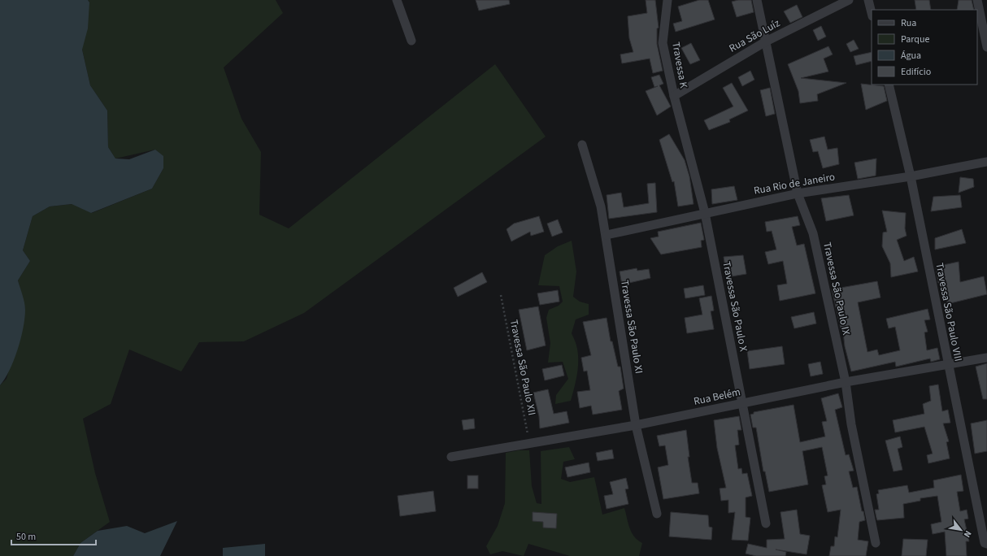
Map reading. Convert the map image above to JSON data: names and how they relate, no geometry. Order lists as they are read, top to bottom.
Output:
{
  "streets": {
    "street": [
      "Rua São Luíz",
      "Travessa K",
      "Rua Rio de Janeiro",
      "Travessa São Paulo IX",
      "Travessa São Paulo X",
      "Travessa São Paulo VIII",
      "Travessa São Paulo XI",
      "Rua Belém"
    ],
    "path": ["Travessa São Paulo XII"]
  },
  "crossings": [
    ["Rua São Luíz", "Travessa K"],
    ["Rua São Luíz", "Travessa São Paulo IX"],
    ["Rua São Luíz", "Travessa São Paulo X"],
    ["Travessa K", "Travessa São Paulo X"],
    ["Rua Rio de Janeiro", "Travessa São Paulo IX"],
    ["Rua Rio de Janeiro", "Travessa São Paulo X"],
    ["Rua Rio de Janeiro", "Travessa São Paulo VIII"],
    ["Rua Rio de Janeiro", "Travessa São Paulo XI"],
    ["Travessa São Paulo IX", "Rua Belém"],
    ["Travessa São Paulo X", "Rua Belém"],
    ["Travessa São Paulo VIII", "Rua Belém"],
    ["Travessa São Paulo XI", "Rua Belém"],
    ["Travessa São Paulo XII", "Rua Belém"]
  ],
  "legend": [
    "Rua",
    "Parque",
    "Água",
    "Edifício"
  ],
  "scale_bar": "50 m",
  "north": "bottom right"
}
